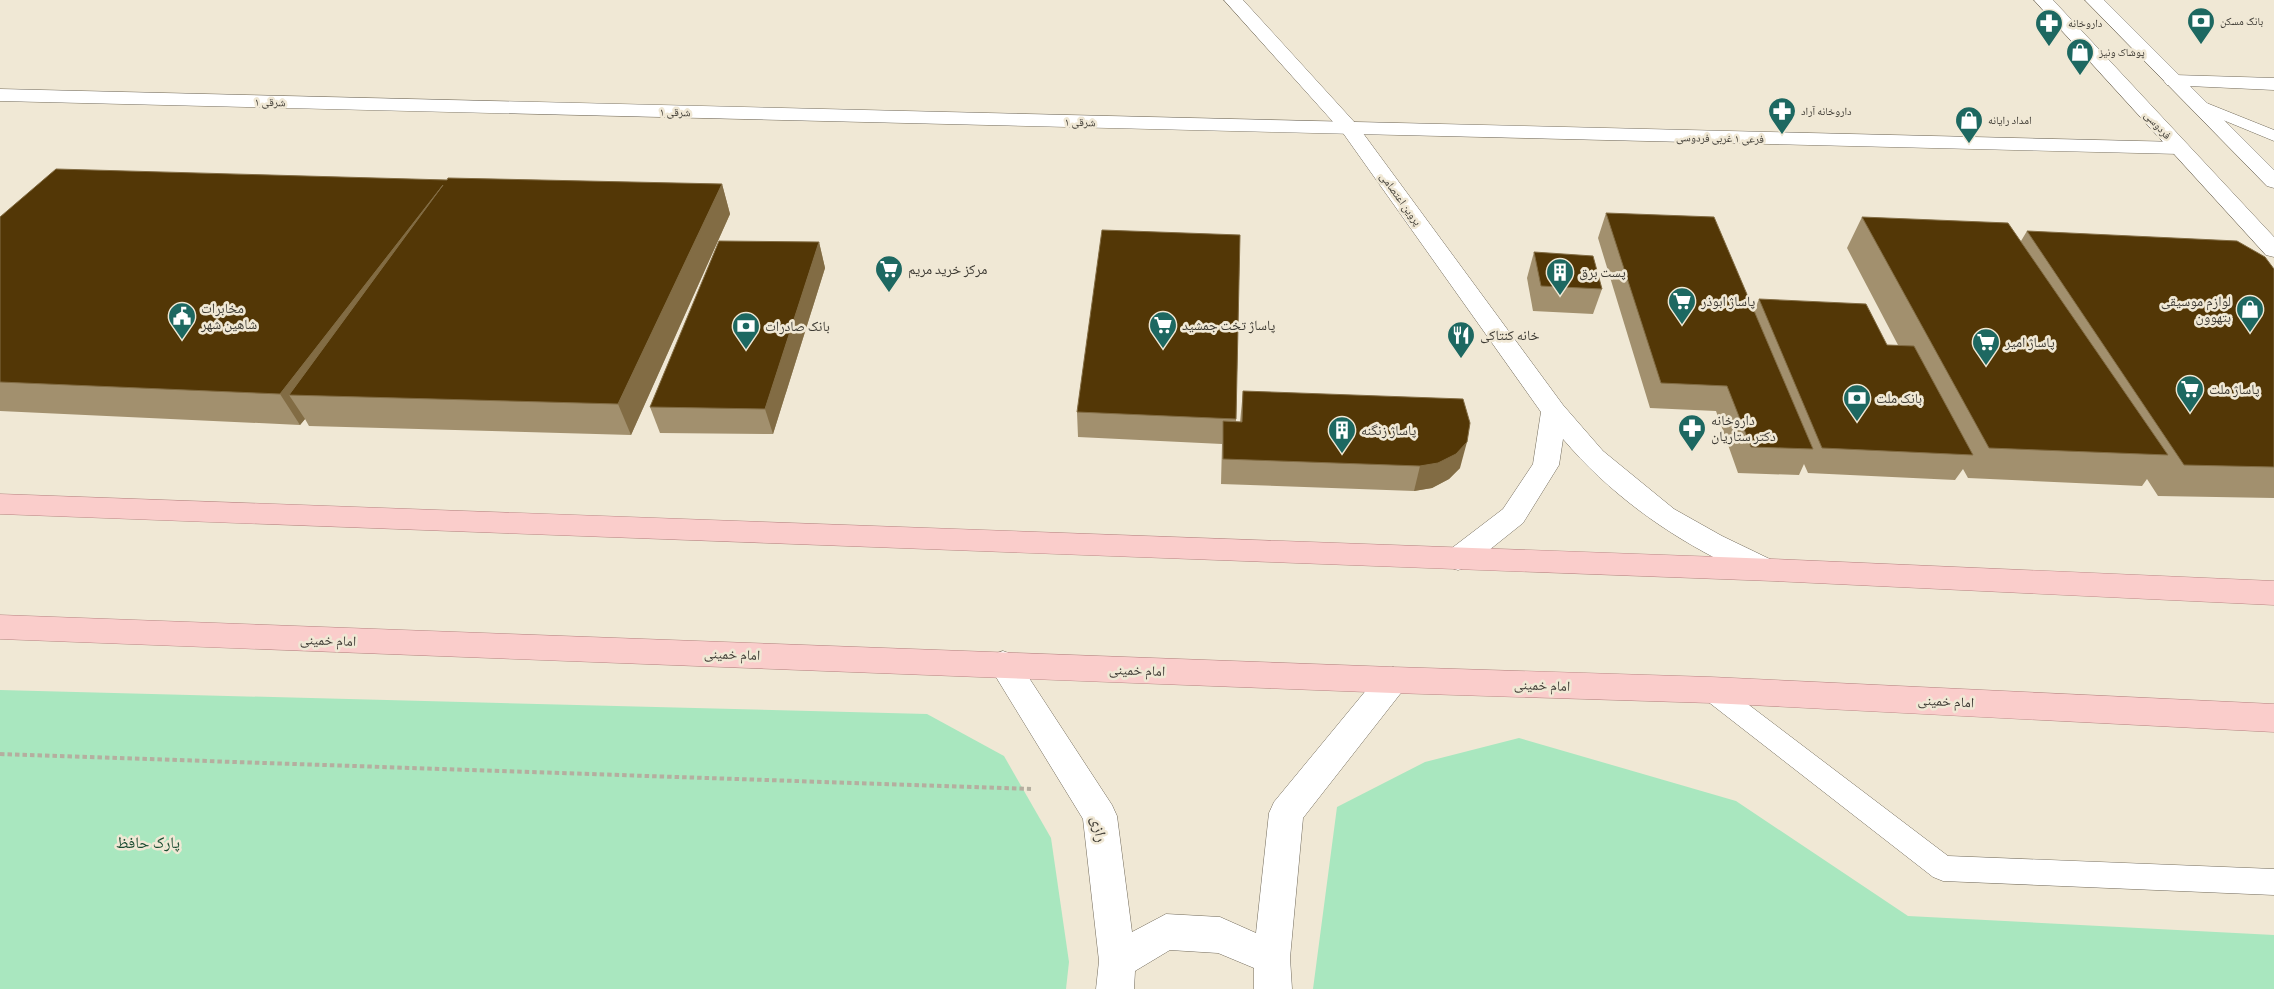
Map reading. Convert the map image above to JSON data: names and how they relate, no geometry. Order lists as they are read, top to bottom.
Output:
{
  "streets": {
    "main road": [
      "۱ شرقی",
      "فردوسی",
      "فرعی ۱ غربی فردوسی",
      "پروین اعتصامی",
      "امام خمینی",
      "رازی"
    ]
  },
  "crossings": [
    ["۱ شرقی", "فرعی ۱ غربی فردوسی"],
    ["۱ شرقی", "پروین اعتصامی"],
    ["فردوسی", "فرعی ۱ غربی فردوسی"],
    ["فرعی ۱ غربی فردوسی", "پروین اعتصامی"],
    ["امام خمینی", "رازی"]
  ],
  "parks": ["پارک حافظ"],
  "places": {
    "bank": ["بانک مسکن", "بانک صادرات", "بانک ملت"],
    "pharmacy": ["داروخانه", "داروخانه آراد", "داروخانه دکتر ستاریان"],
    "shop": ["پوشاک ونیز", "امداد رایانه", "لوازم موسیقی بتهوون"],
    "supermarket": [
      "مرکز خرید مریم",
      "پاساژ ابوذر",
      "پاساژ تخت جمشید",
      "پاساژ امیر",
      "پاساژ ملت"
    ],
    "building": ["پست برق", "پاساژ زنگنه"],
    "public building": ["مخابرات شاهین شهر"],
    "restaurant": ["خانه کنتاکی"]
  }
}
